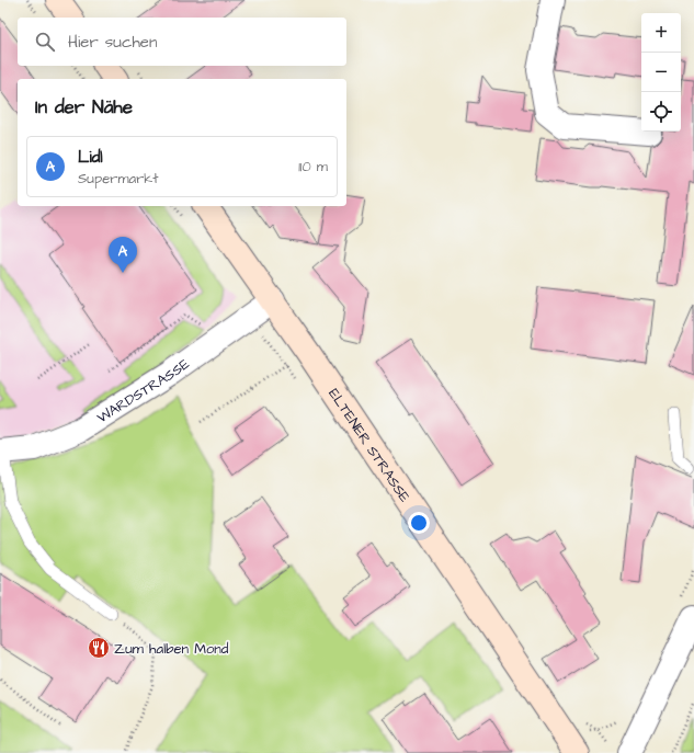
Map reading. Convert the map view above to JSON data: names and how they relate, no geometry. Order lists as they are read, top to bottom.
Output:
{
  "streets": {
    "main road": ["ELTENER STRASSE"],
    "street": ["WARDSTRASSE"]
  },
  "crossings": [
    ["WARDSTRASSE", "ELTENER STRASSE"]
  ],
  "places": {
    "restaurant": ["Zum halben Mond"]
  },
  "page": {
    "map_buttons": ["+", "−"],
    "search": "Hier suchen",
    "heading": "In der Nähe",
    "list": [
      {
        "mark": "A",
        "name": "Lidl",
        "note": "Supermarkt",
        "value": "110 m"
      }
    ],
    "pins": "A"
  }
}
